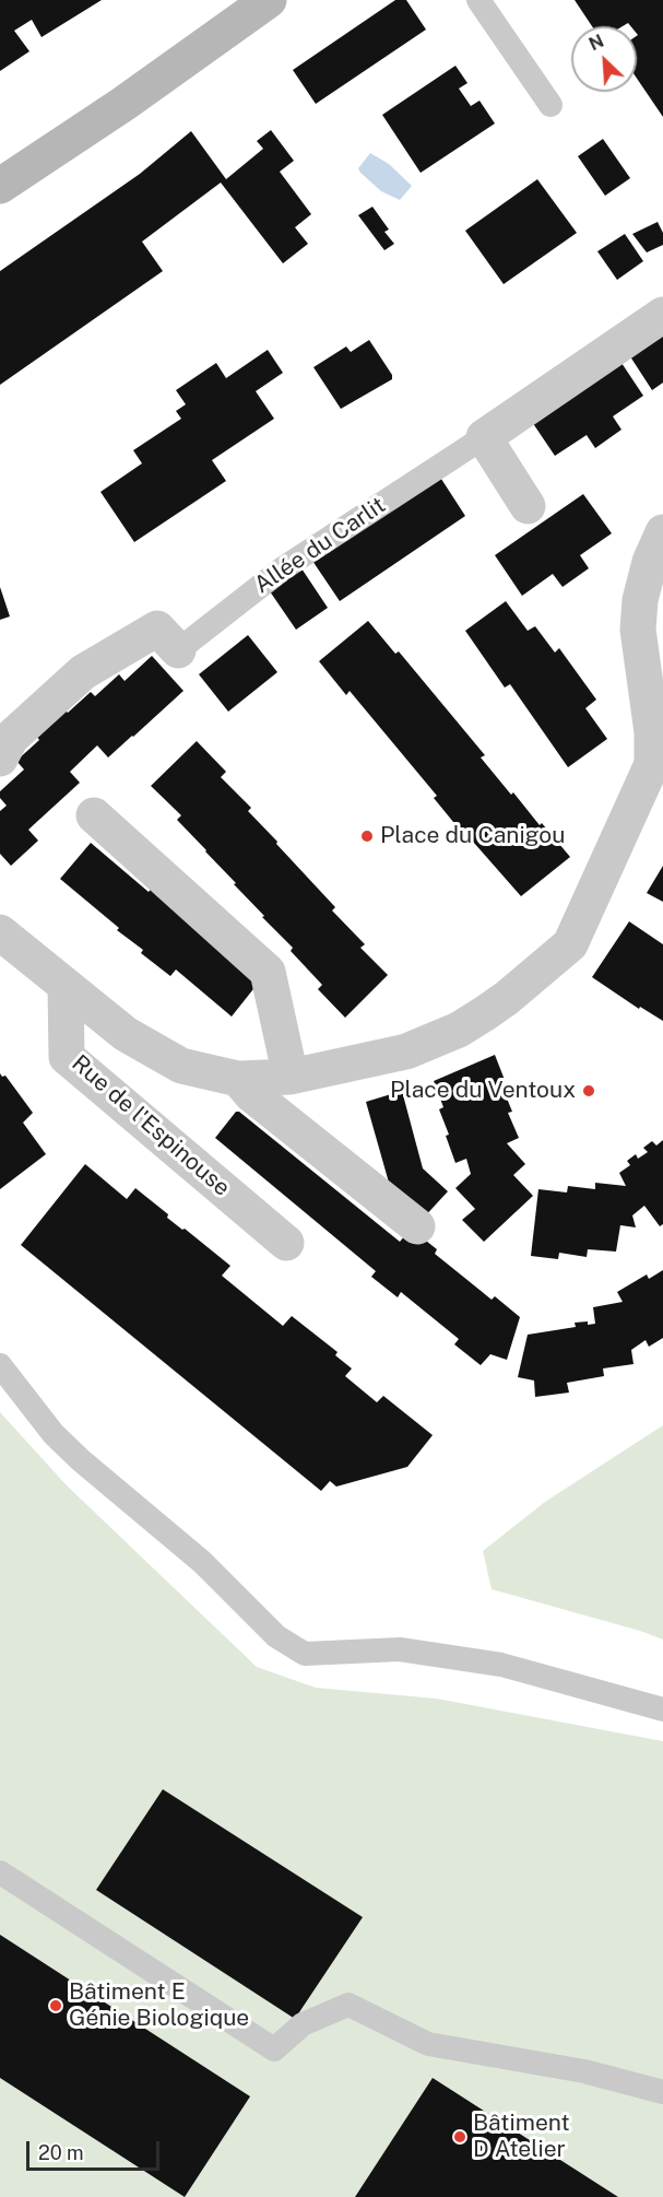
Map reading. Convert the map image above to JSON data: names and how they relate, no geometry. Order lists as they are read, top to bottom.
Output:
{
  "streets": {
    "street": ["Allée du Carlit", "Rue de l'Espinouse"]
  },
  "places": [
    "Place du Canigou",
    "Place du Ventoux",
    "Bâtiment E Génie Biologique",
    "Bâtiment D Atelier"
  ],
  "scale_bar": "20 m",
  "north": "top left"
}
